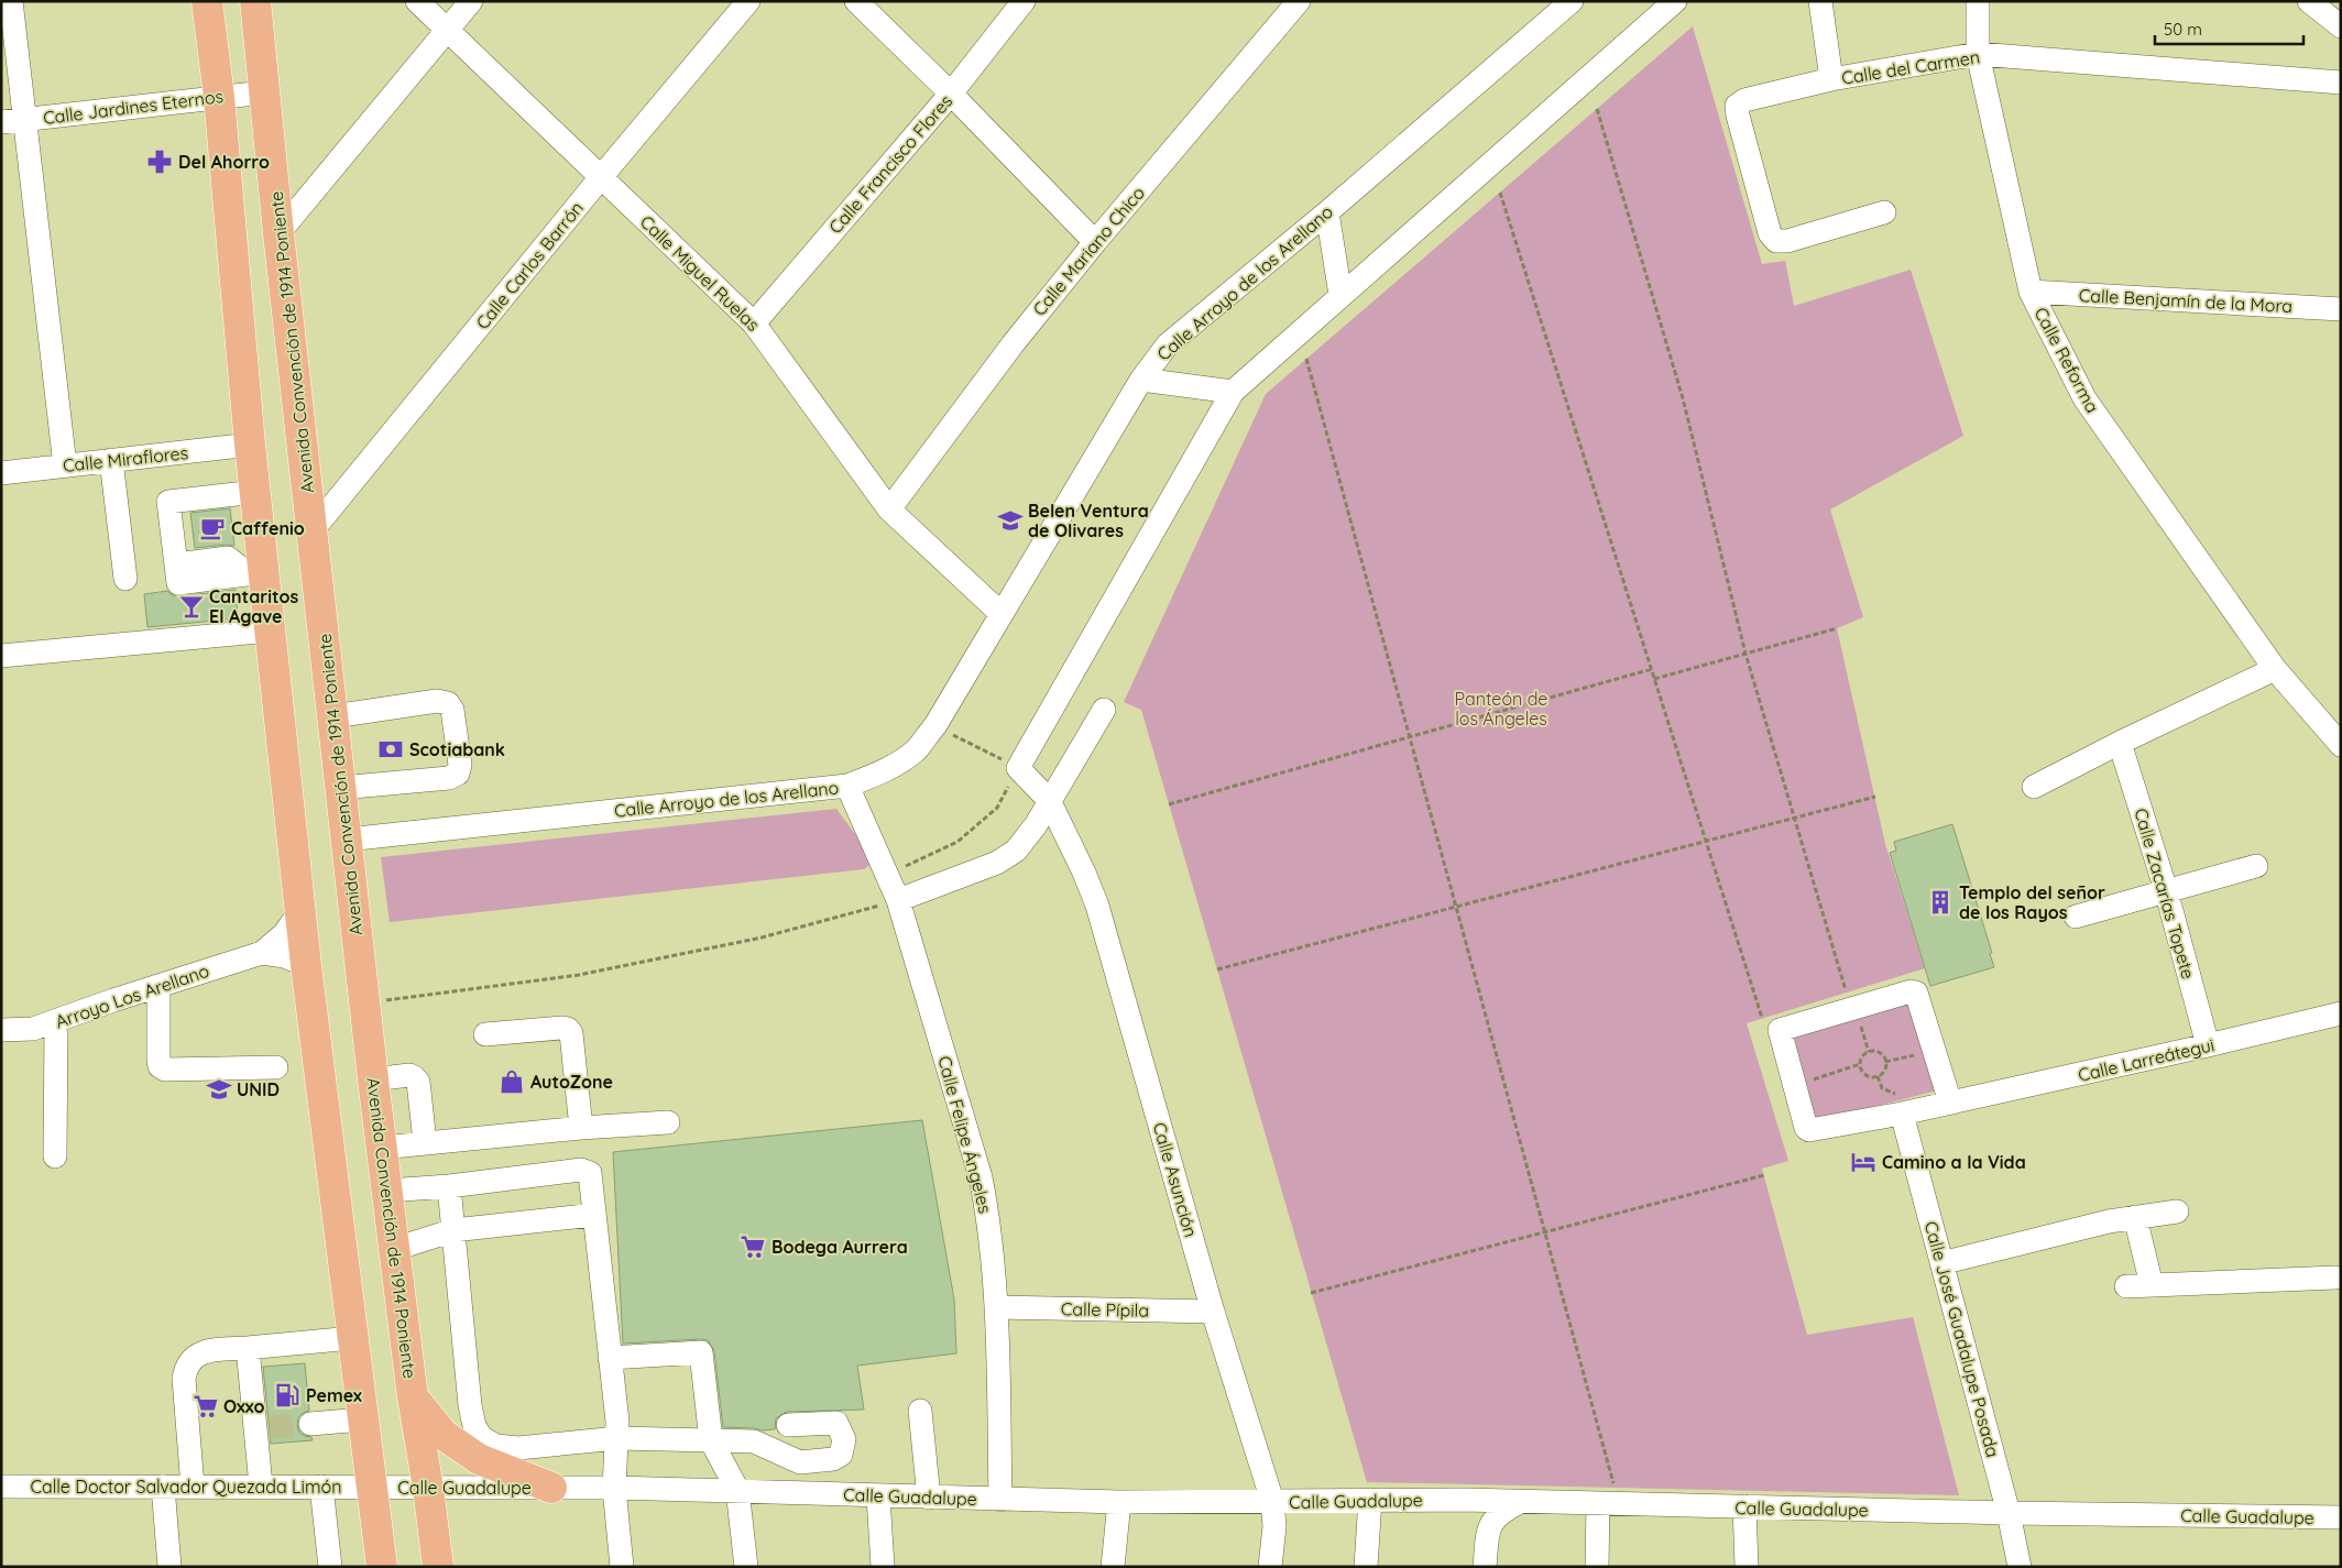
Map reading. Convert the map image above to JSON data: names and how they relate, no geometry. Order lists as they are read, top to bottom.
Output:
{
  "streets": {
    "main road": ["Avenida Convención de 1914 Poniente"],
    "street": [
      "Calle del Carmen",
      "Calle Jardines Eternos",
      "Calle Francisco Flores",
      "Calle Mariano Chico",
      "Calle Carlos Barrón",
      "Calle Miguel Ruelas",
      "Calle Arroyo de los Arellano",
      "Calle Benjamín de la Mora",
      "Calle Reforma",
      "Calle Miraflores",
      "Calle Zacarías Topete",
      "Arroyo Los Arellano",
      "Calle Larreátegui",
      "Calle Felipe Ángeles",
      "Calle Asunción",
      "Calle Pípila",
      "Calle José Guadalupe Posada",
      "Calle Doctor Salvador Quezada Limón",
      "Calle Guadalupe"
    ]
  },
  "crossings": [
    ["Calle del Carmen", "Calle Reforma"],
    ["Calle Jardines Eternos", "Avenida Convención de 1914 Poniente"],
    ["Calle Francisco Flores", "Calle Miguel Ruelas"],
    ["Calle Mariano Chico", "Calle Miguel Ruelas"],
    ["Calle Carlos Barrón", "Calle Miguel Ruelas"],
    ["Calle Carlos Barrón", "Avenida Convención de 1914 Poniente"],
    ["Calle Miguel Ruelas", "Calle Arroyo de los Arellano"],
    ["Calle Arroyo de los Arellano", "Avenida Convención de 1914 Poniente"],
    ["Calle Arroyo de los Arellano", "Calle Felipe Ángeles"],
    ["Calle Benjamín de la Mora", "Calle Reforma"],
    ["Avenida Convención de 1914 Poniente", "Calle Guadalupe"],
    ["Calle Zacarías Topete", "Calle Larreátegui"],
    ["Calle Larreátegui", "Calle José Guadalupe Posada"],
    ["Calle Felipe Ángeles", "Calle Pípila"],
    ["Calle Felipe Ángeles", "Calle Guadalupe"],
    ["Calle Asunción", "Calle Pípila"],
    ["Calle Asunción", "Calle Guadalupe"],
    ["Calle José Guadalupe Posada", "Calle Guadalupe"],
    ["Calle Doctor Salvador Quezada Limón", "Calle Guadalupe"]
  ],
  "parks": ["Panteón de los Ángeles"],
  "places": {
    "pharmacy": ["Del Ahorro"],
    "school or university": ["Belen Ventura de Olivares", "UNID"],
    "cafe": ["Caffenio"],
    "bar": ["Cantaritos El Agave"],
    "bank": ["Scotiabank"],
    "building": ["Templo del señor de los Rayos"],
    "shop": ["AutoZone"],
    "hotel": ["Camino a la Vida"],
    "supermarket": ["Bodega Aurrera", "Oxxo"],
    "fuel station": ["Pemex"]
  },
  "scale_bar": "50 m"
}
